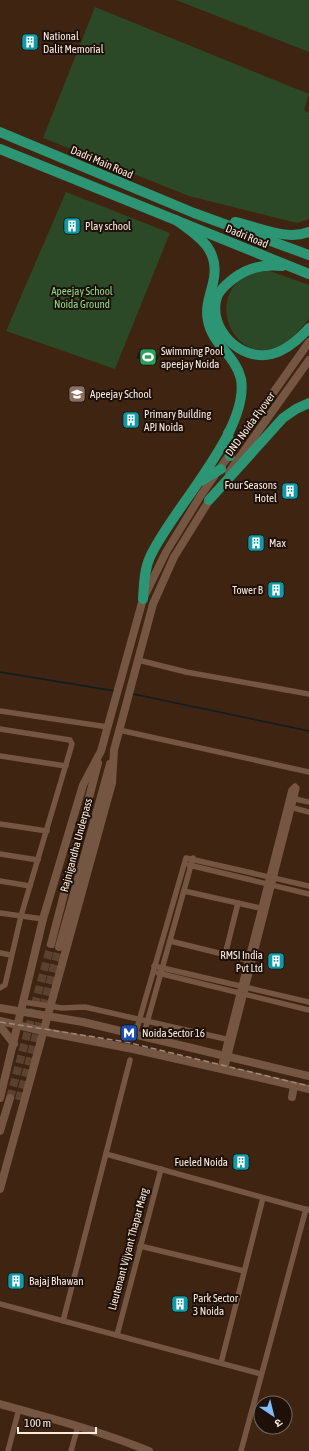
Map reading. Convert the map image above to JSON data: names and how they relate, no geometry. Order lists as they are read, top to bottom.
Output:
{
  "streets": {
    "highway": ["Dadri Main Road", "Dadri Road"],
    "main road": ["DND Noida Flyover", "Rajnigandha Underpass"],
    "street": ["Lieutenant Vijyant Thapar Marg"]
  },
  "crossings": [
    ["Dadri Main Road", "Dadri Road"],
    ["DND Noida Flyover", "Rajnigandha Underpass"]
  ],
  "parks": ["Apeejay School Noida Ground"],
  "places": {
    "building": [
      "National Dalit Memorial",
      "Play school",
      "Primary Building APJ Noida",
      "Four Seasons Hotel",
      "Max",
      "Tower B",
      "RMSI India Pvt Ltd",
      "Fueled Noida",
      "Bajaj Bhawan",
      "Park Sector 3 Noida"
    ],
    "sports": ["Swimming Pool apeejay Noida"],
    "school or university": ["Apeejay School"],
    "metro station": ["Noida Sector 16"]
  },
  "scale_bar": "100 m",
  "north": "bottom right"
}
